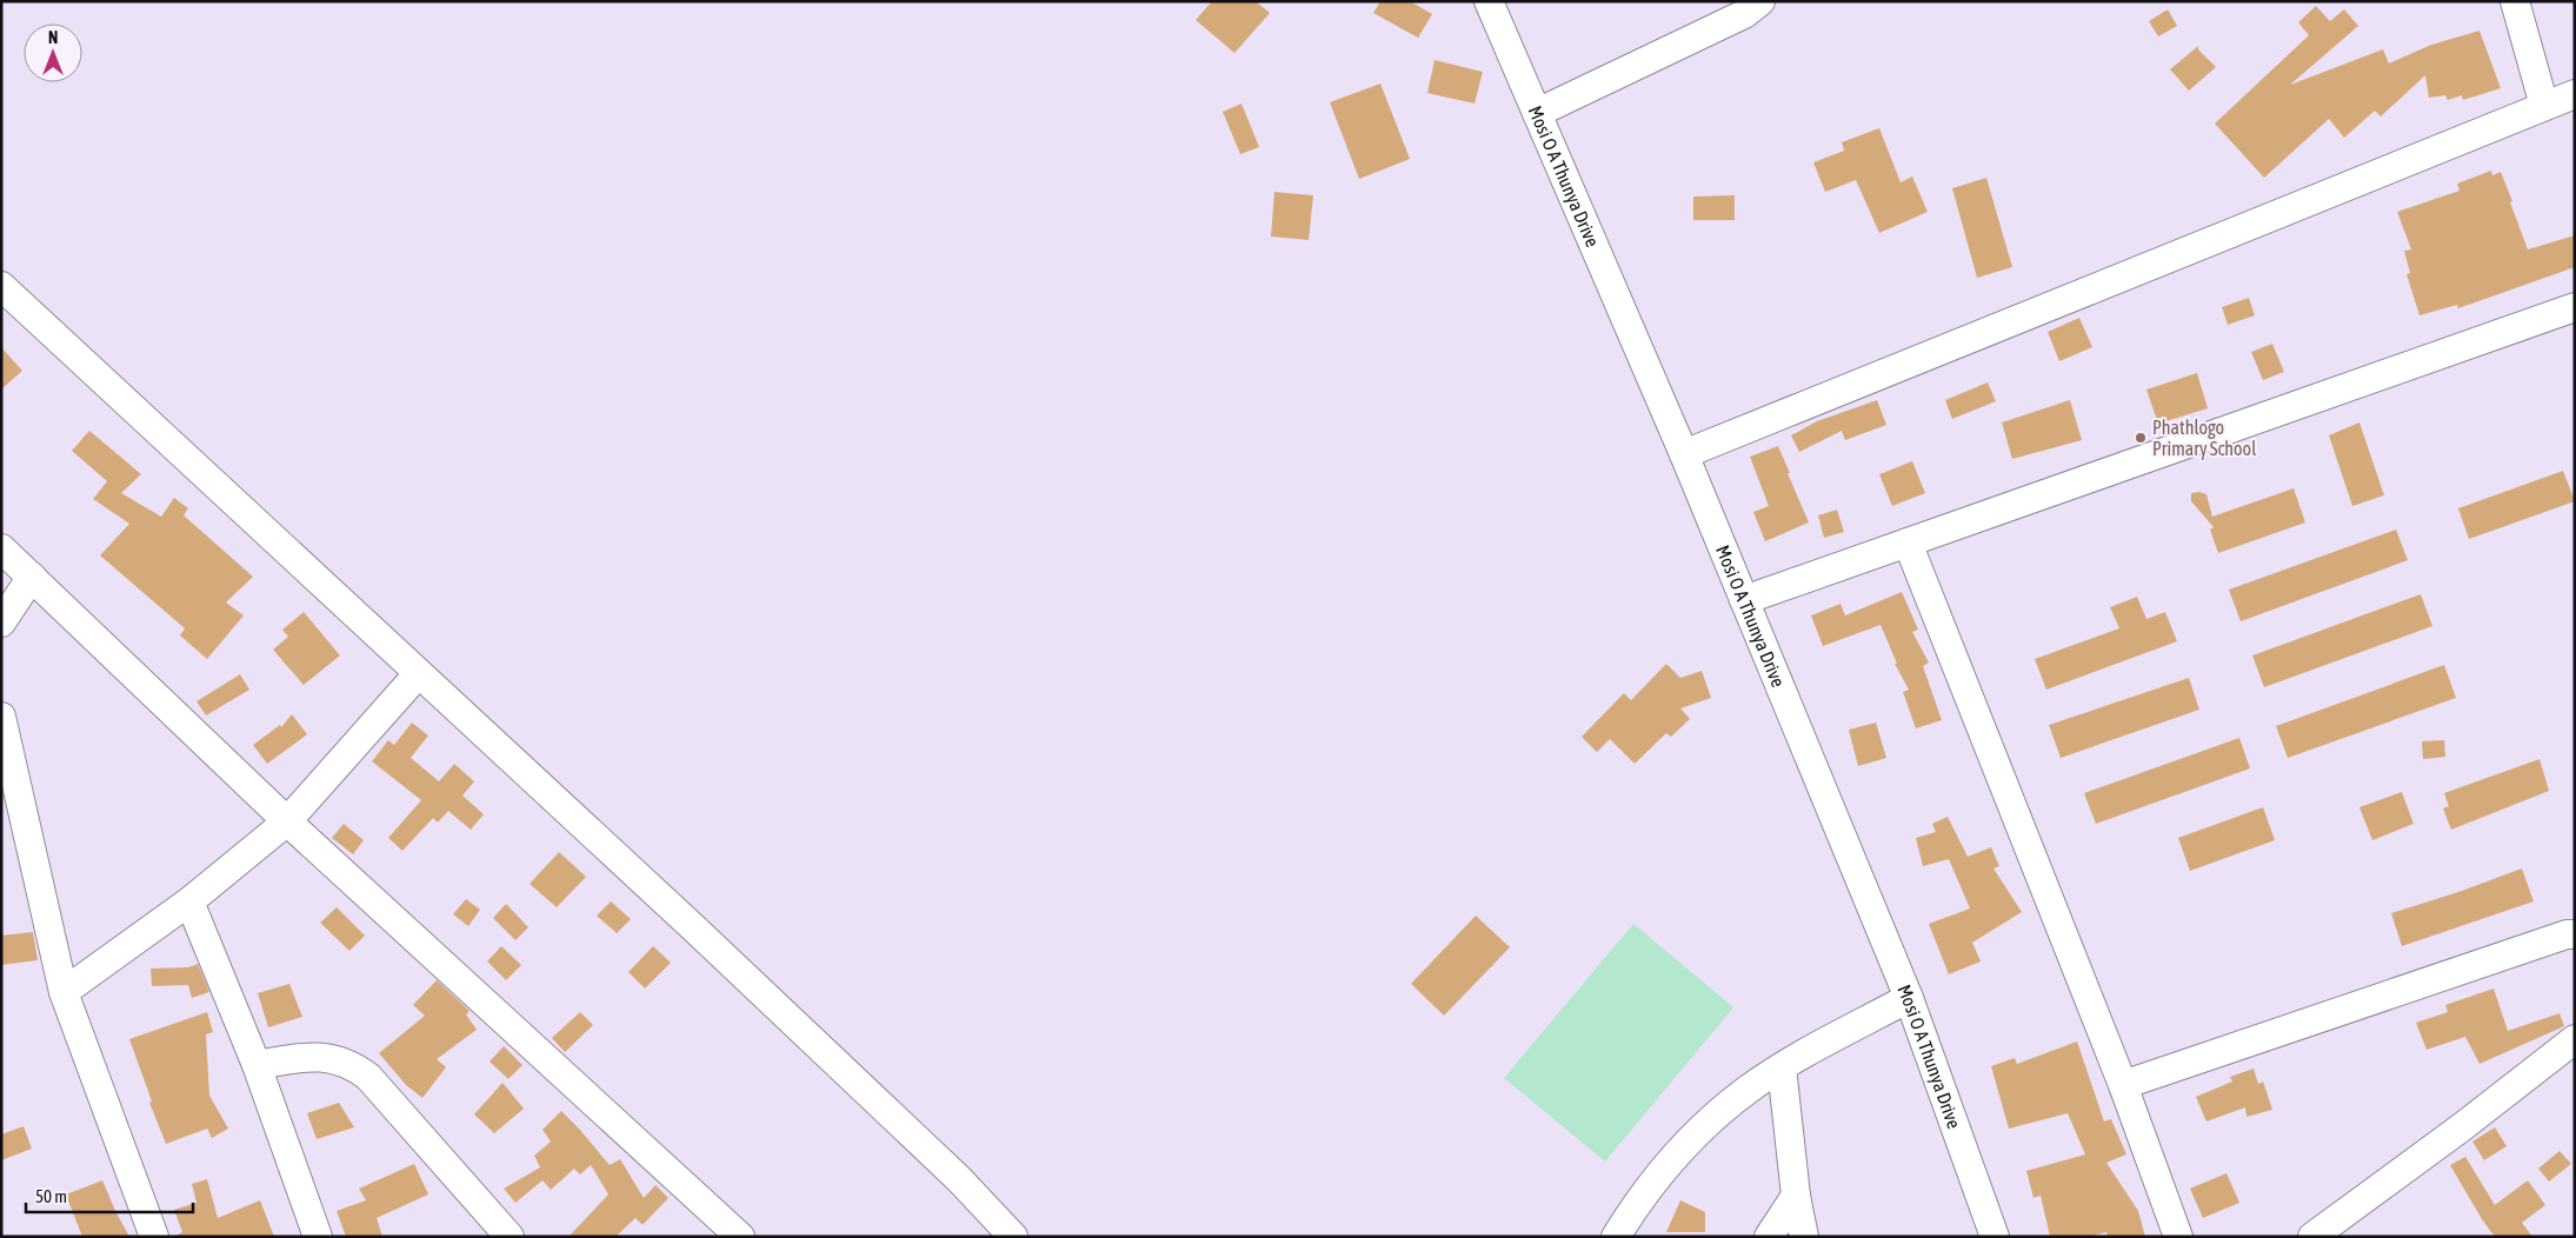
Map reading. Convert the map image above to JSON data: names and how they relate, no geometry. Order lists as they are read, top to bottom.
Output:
{
  "streets": {
    "street": ["Mosi O A Thunya Drive"]
  },
  "places": ["Phathlogo Primary School"],
  "scale_bar": "50 m",
  "north": "top"
}
